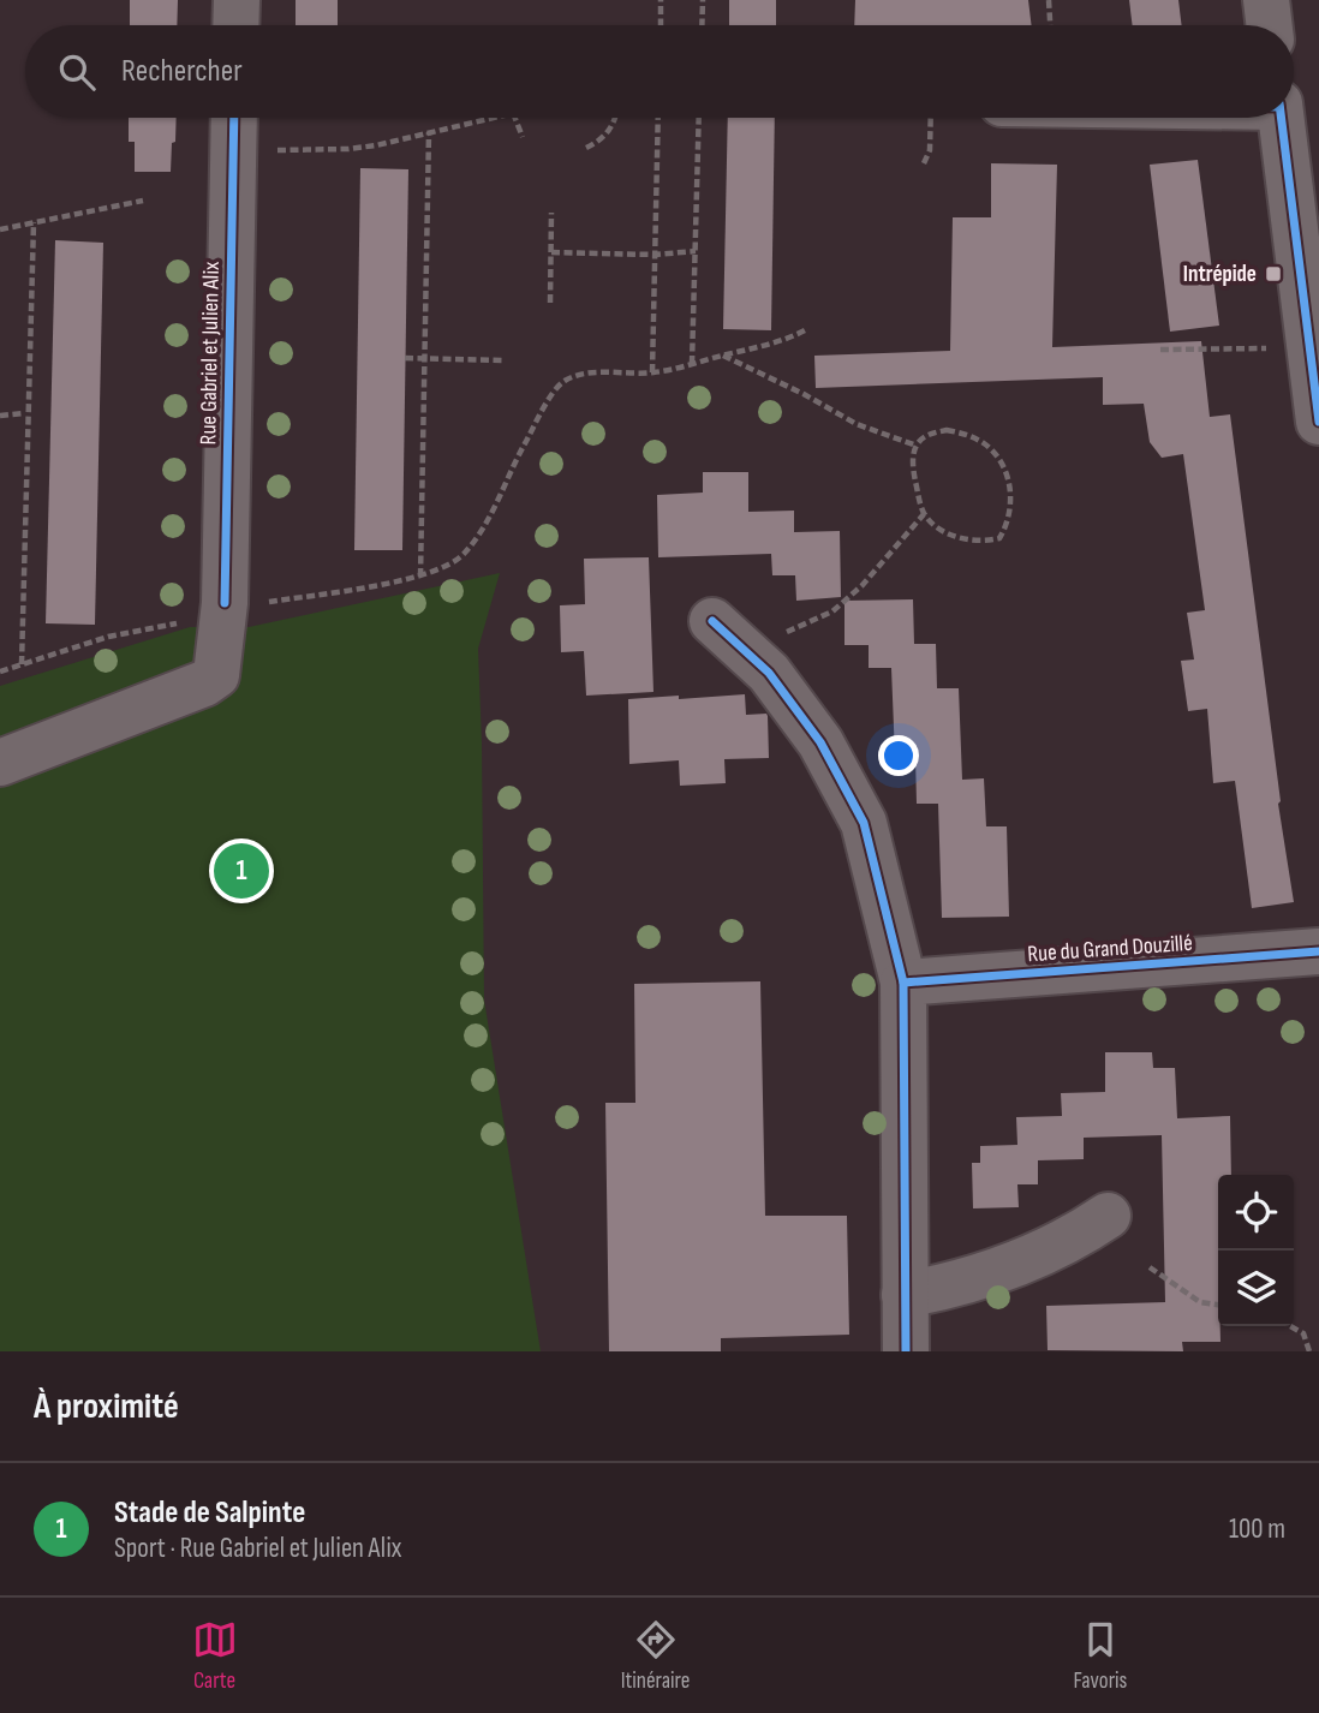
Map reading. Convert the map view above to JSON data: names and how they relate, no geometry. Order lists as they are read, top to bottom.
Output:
{
  "streets": {
    "street": ["Rue Gabriel et Julien Alix", "Rue du Grand Douzillé"]
  },
  "places": {
    "transit": ["Intrépide"]
  },
  "page": {
    "search": "Rechercher",
    "pins": "1",
    "heading": "À proximité",
    "list": [
      {
        "mark": "1",
        "name": "Stade de Salpinte",
        "note": "Sport · Rue Gabriel et Julien Alix",
        "value": "100 m"
      }
    ],
    "nav": ["Carte", "Itinéraire", "Favoris"]
  }
}
